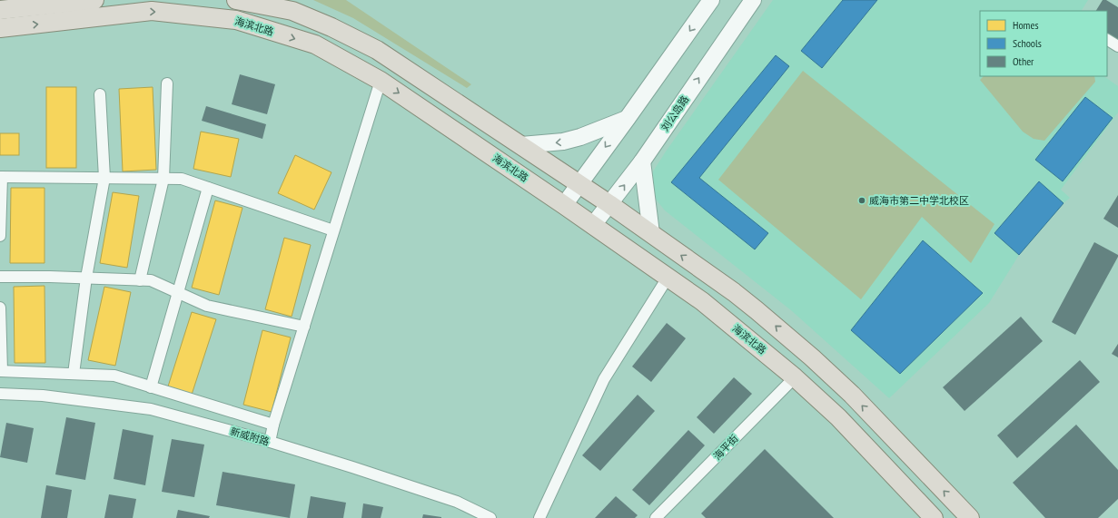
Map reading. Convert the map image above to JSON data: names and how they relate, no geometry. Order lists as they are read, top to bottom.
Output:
{
  "streets": {
    "main road": ["海滨北路", "刘公岛路"],
    "street": ["新威附路", "海平街"]
  },
  "crossings": [
    ["海滨北路", "刘公岛路"],
    ["海滨北路", "海平街"]
  ],
  "places": ["威海市第二中学北校区"],
  "legend": ["Homes", "Schools", "Other"]
}
